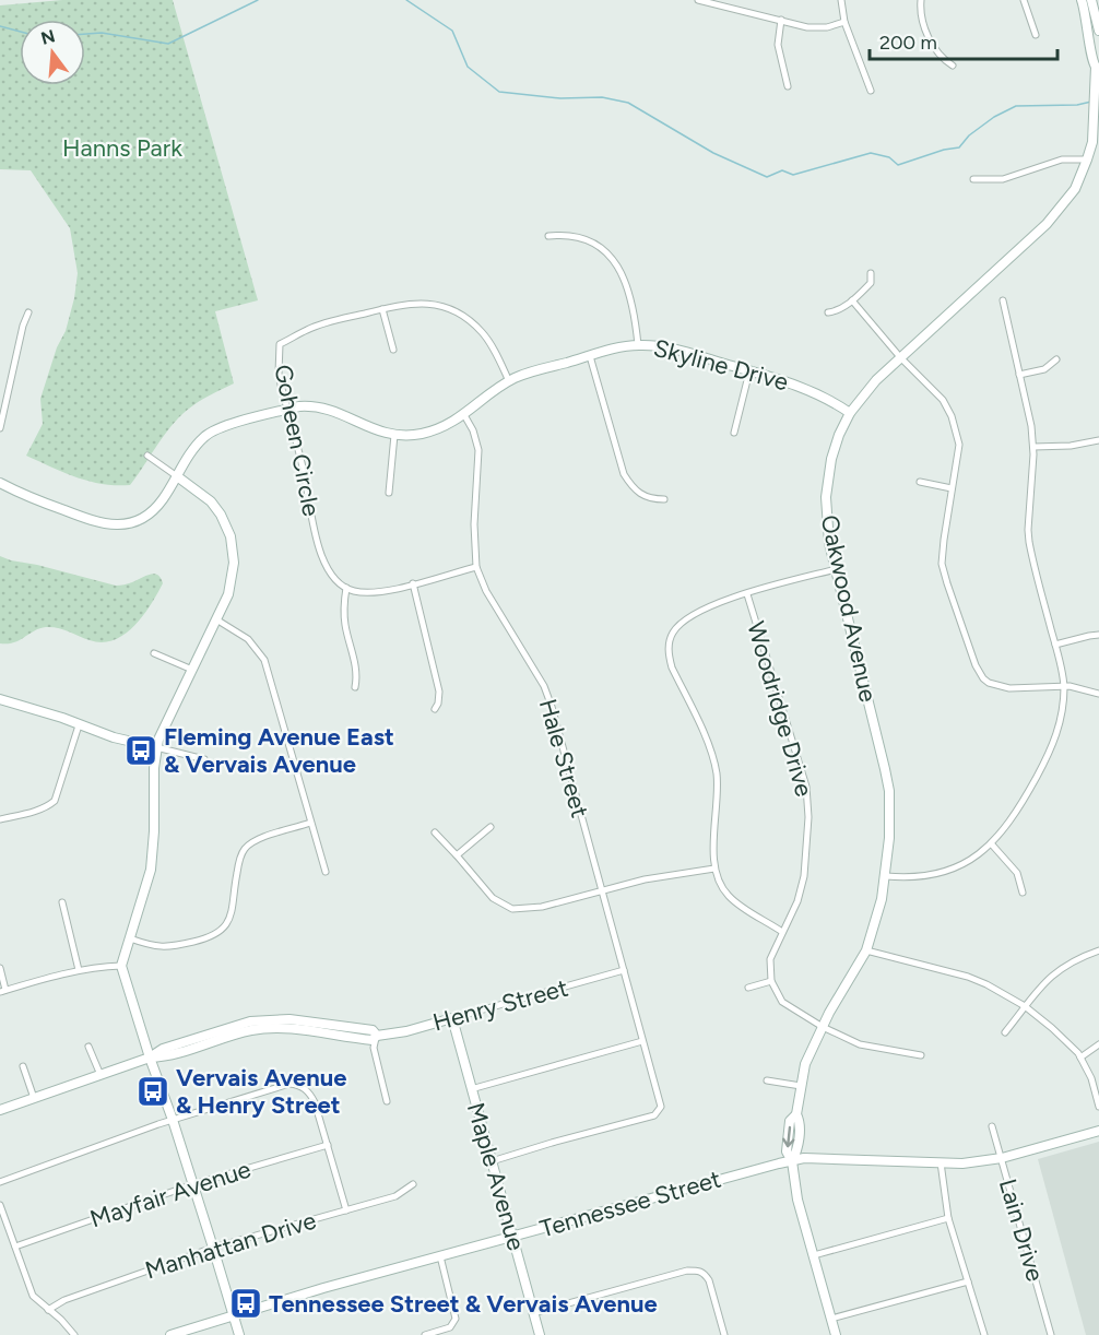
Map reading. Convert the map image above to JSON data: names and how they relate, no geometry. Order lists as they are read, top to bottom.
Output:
{
  "streets": {
    "street": [
      "Skyline Drive",
      "Goheen Circle",
      "Oakwood Avenue",
      "Woodridge Drive",
      "Hale Street",
      "Henry Street",
      "Maple Avenue",
      "Mayfair Avenue",
      "Tennessee Street",
      "Lain Drive",
      "Manhattan Drive"
    ]
  },
  "crossings": [
    ["Skyline Drive", "Goheen Circle"],
    ["Skyline Drive", "Oakwood Avenue"],
    ["Skyline Drive", "Hale Street"],
    ["Oakwood Avenue", "Tennessee Street"],
    ["Hale Street", "Henry Street"],
    ["Hale Street", "Maple Avenue"],
    ["Henry Street", "Maple Avenue"],
    ["Maple Avenue", "Tennessee Street"],
    ["Tennessee Street", "Lain Drive"]
  ],
  "parks": ["Hanns Park"],
  "places": {
    "bus stop": ["Fleming Avenue East & Vervais Avenue", "Vervais Avenue & Henry Street", "Tennessee Street & Vervais Avenue"]
  },
  "scale_bar": "200 m",
  "north": "top"
}
